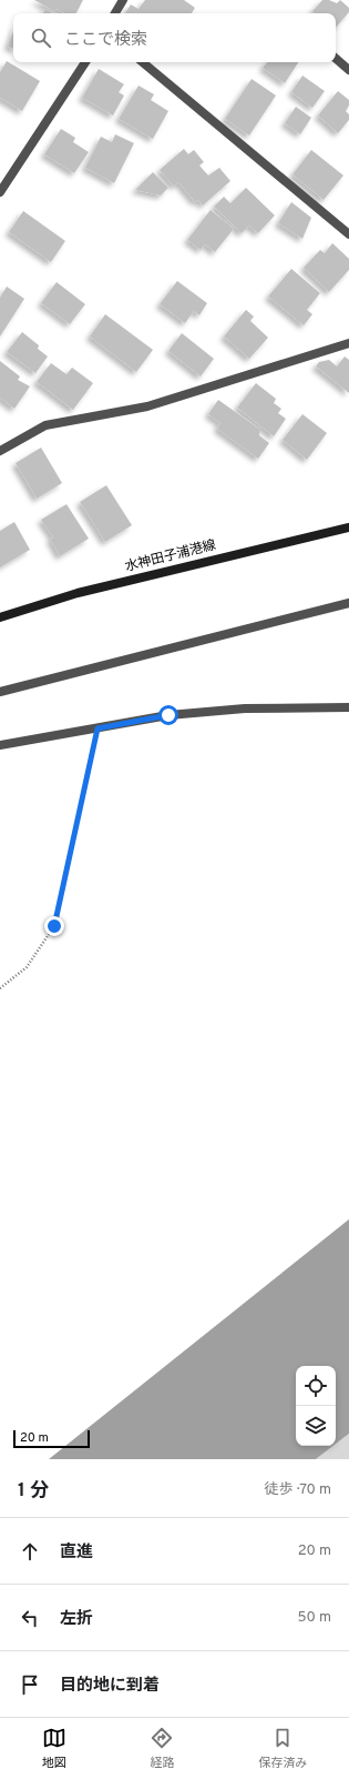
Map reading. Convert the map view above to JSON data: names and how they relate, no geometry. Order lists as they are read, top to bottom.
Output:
{
  "streets": {
    "main road": ["水神田子浦港線"]
  },
  "scale_bar": "20 m",
  "page": {
    "search": "ここで検索",
    "scale": "20 m",
    "heading": ["1 分", "徒歩 · 70 m"],
    "list": [
      ["直進", "20 m"],
      ["左折", "50 m"],
      "目的地に到着"
    ],
    "nav": ["地図", "経路", "保存済み"]
  }
}
